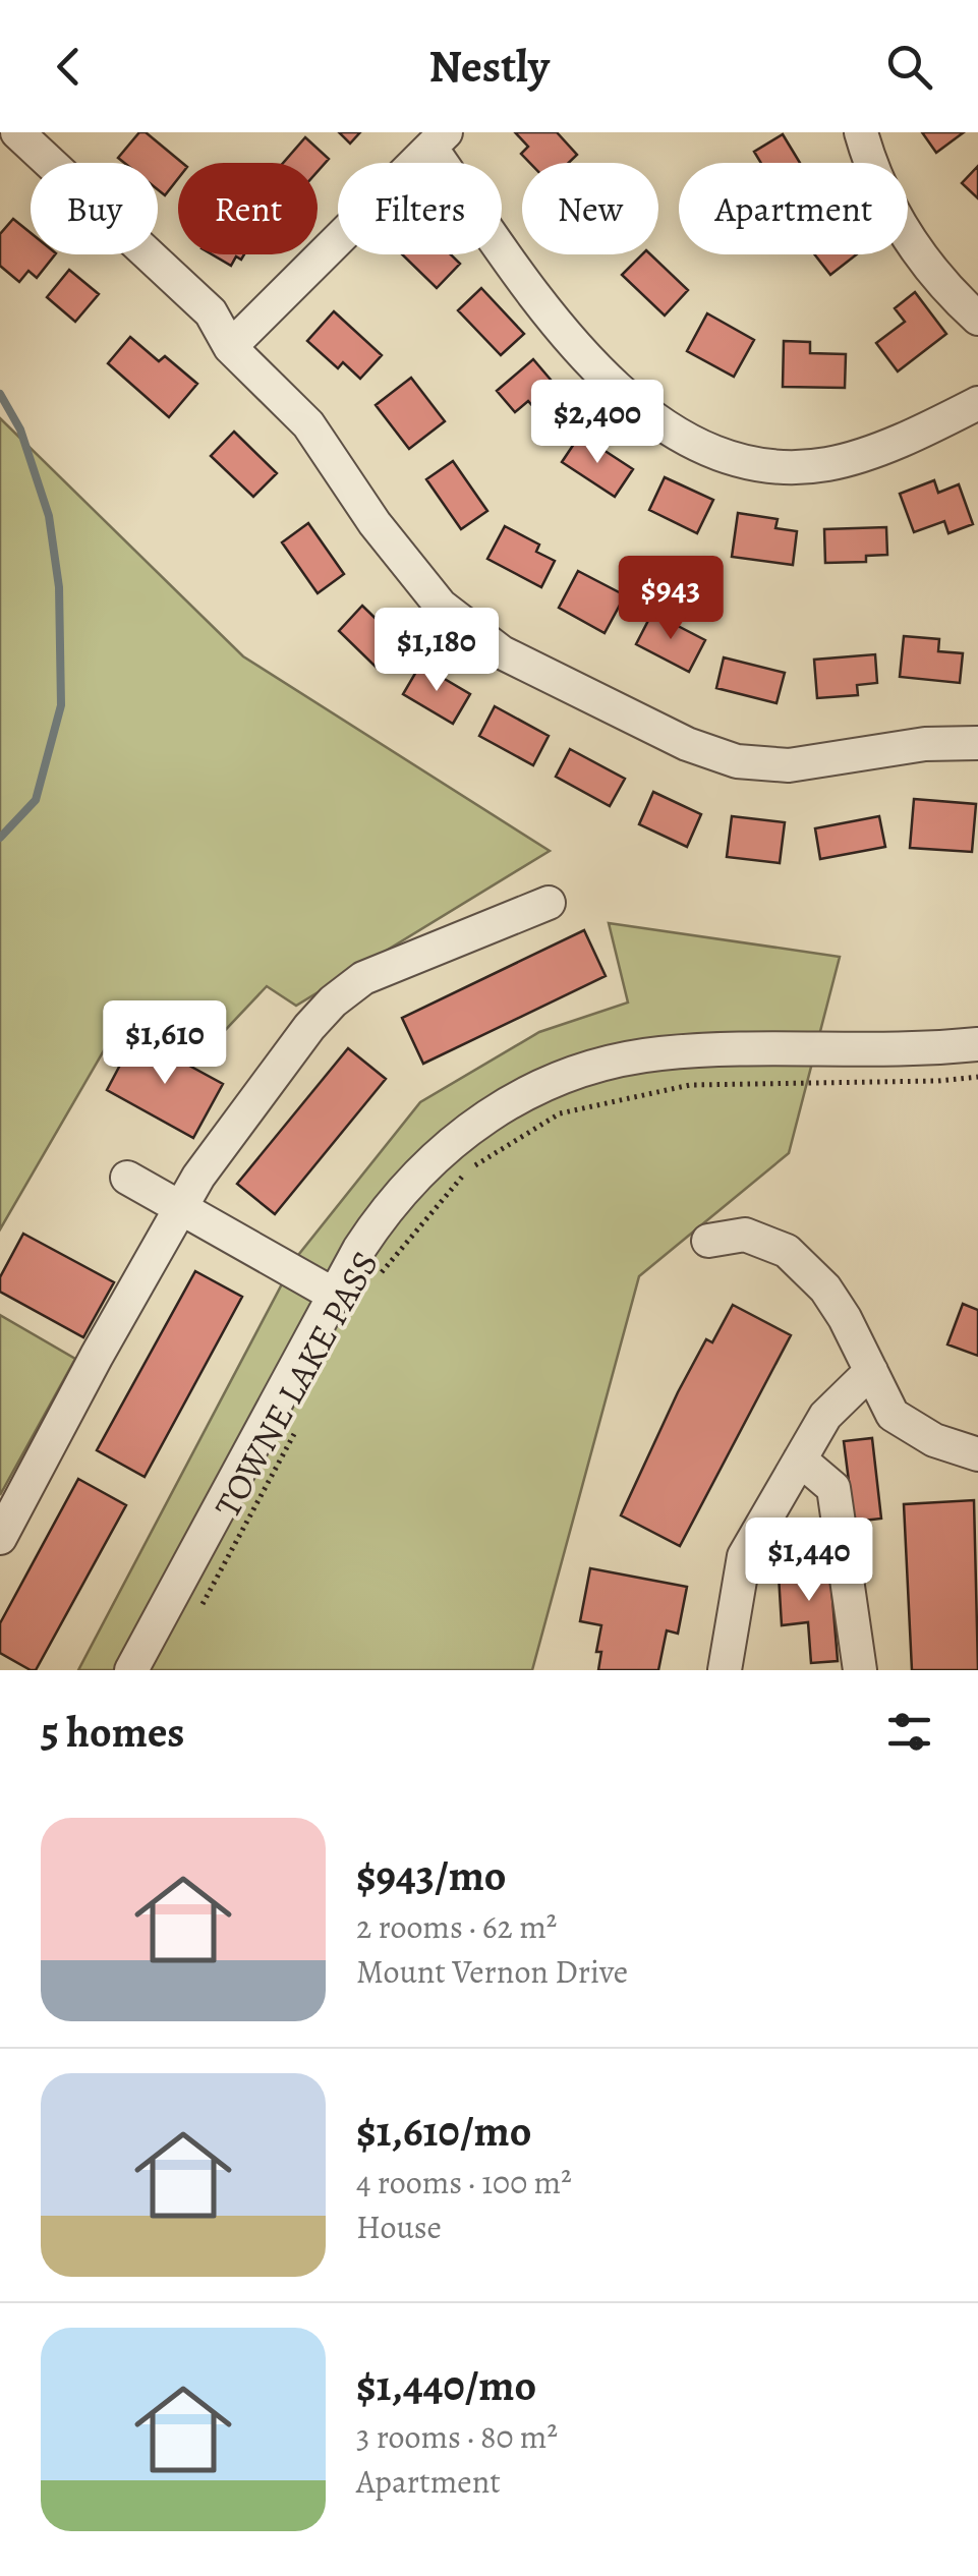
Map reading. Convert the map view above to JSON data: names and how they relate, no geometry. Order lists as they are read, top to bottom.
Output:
{
  "streets": {
    "path": ["TOWNE LAKE PASS"]
  },
  "page": {
    "header": "Nestly",
    "chip": [
      "Buy",
      "Rent",
      "Filters",
      "New",
      "Apartment"
    ],
    "price": [
      "$2,400",
      "$943",
      "$1,180",
      "$1,610",
      "$1,440"
    ],
    "heading": "5 homes",
    "list": [
      {
        "name": "$943/mo",
        "note": "2 rooms · 62 m² · Mount Vernon Drive"
      },
      {
        "name": "$1,610/mo",
        "note": "4 rooms · 100 m² · House"
      },
      {
        "name": "$1,440/mo",
        "note": "3 rooms · 80 m² · Apartment"
      }
    ]
  }
}
